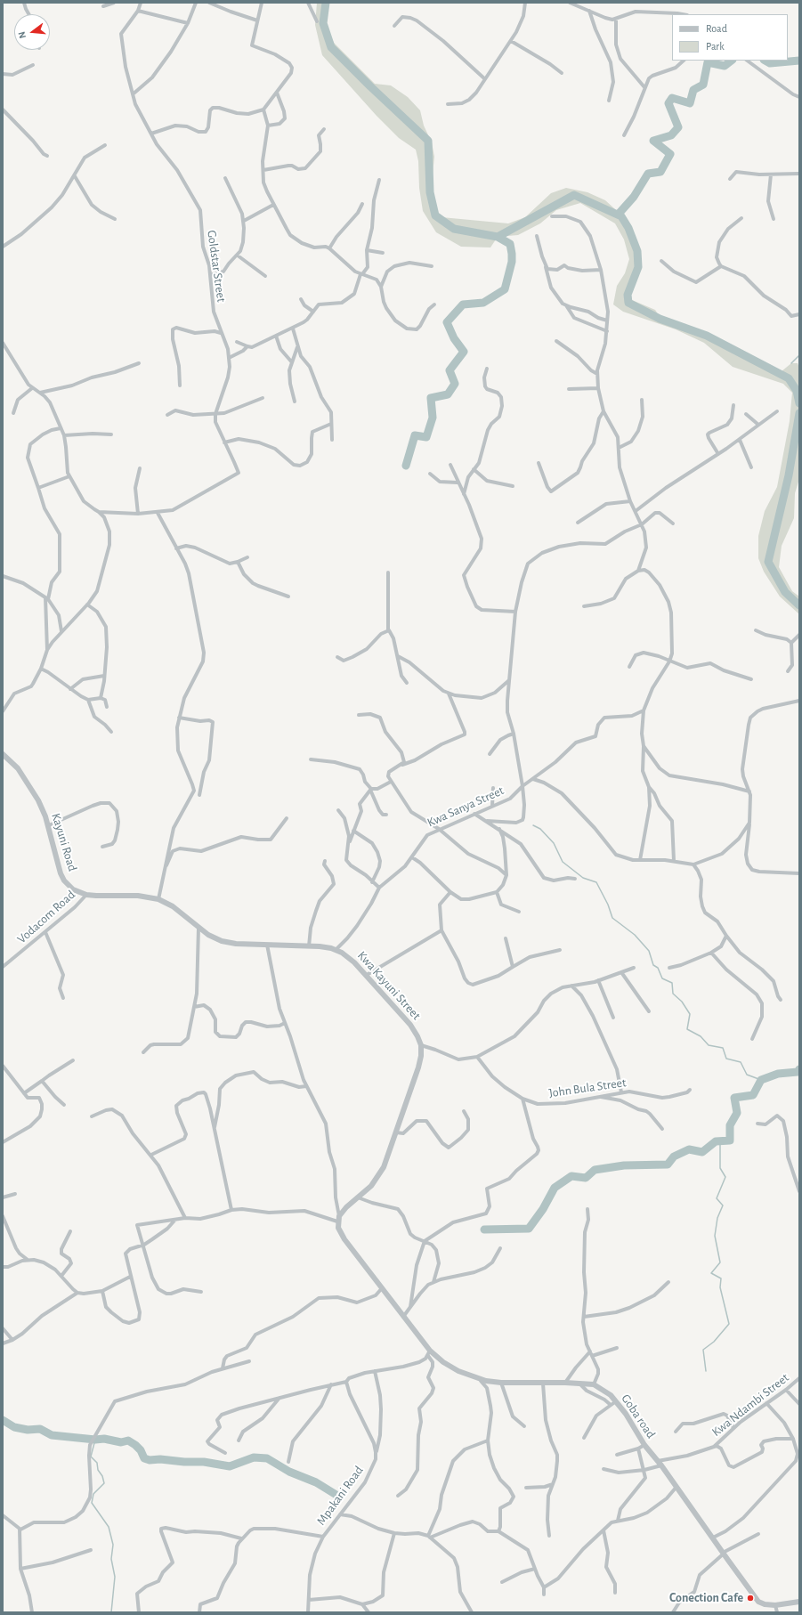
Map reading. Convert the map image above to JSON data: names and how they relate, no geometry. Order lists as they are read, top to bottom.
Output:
{
  "streets": {
    "street": [
      "Goldstar Street",
      "Kwa Sanya Street",
      "Kayuni Road",
      "Vodacom Road",
      "Kwa Kayuni Street",
      "John Bula Street",
      "Kwa Ndambi Street",
      "Goba road",
      "Mpakani Road"
    ]
  },
  "crossings": [
    ["Kwa Sanya Street", "Kwa Kayuni Street"],
    ["Kayuni Road", "Vodacom Road"],
    ["Kayuni Road", "Kwa Kayuni Street"],
    ["Vodacom Road", "Kwa Kayuni Street"],
    ["Kwa Ndambi Street", "Goba road"]
  ],
  "places": ["Conection Cafe"],
  "legend": ["Road", "Park"],
  "north": "left"
}
